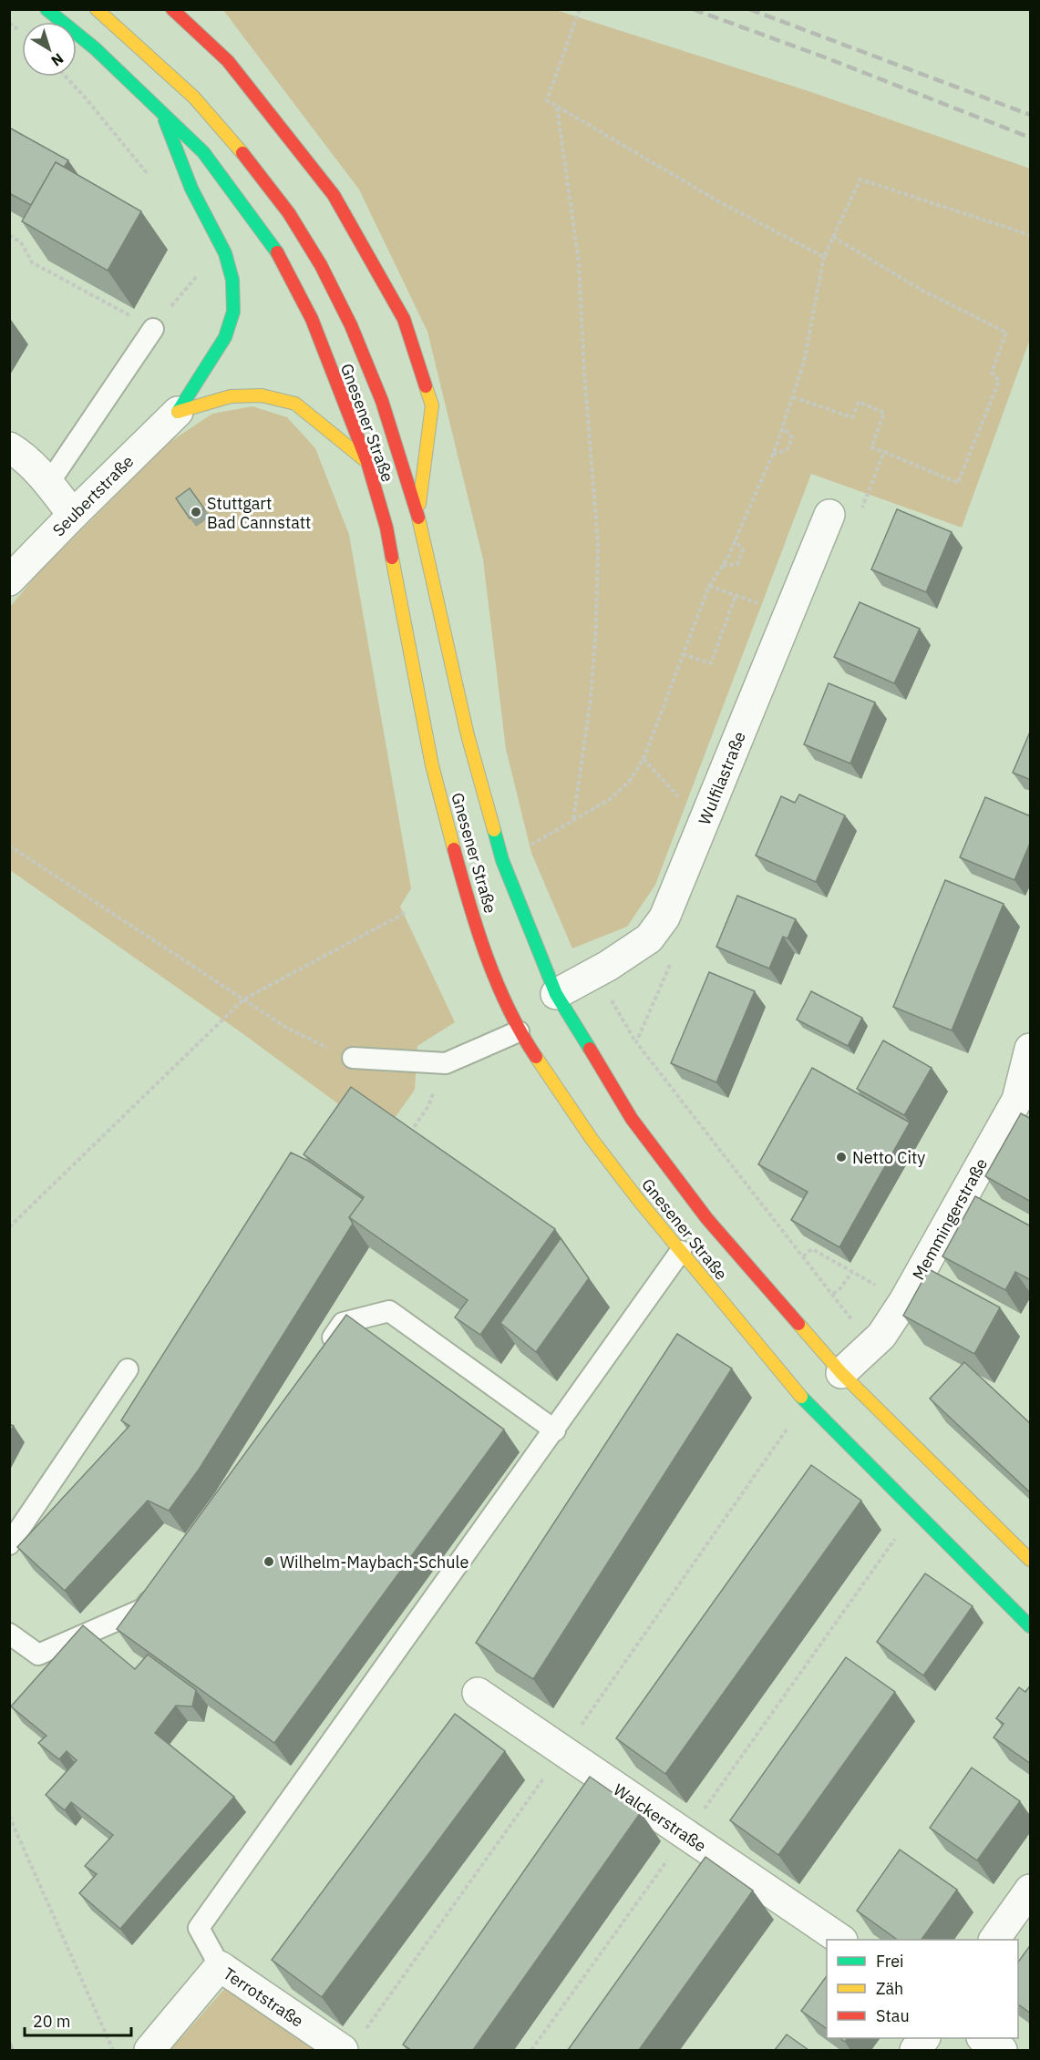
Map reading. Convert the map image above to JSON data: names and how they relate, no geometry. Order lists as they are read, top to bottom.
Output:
{
  "streets": {
    "main road": ["Gnesener Straße"],
    "street": [
      "Seubertstraße",
      "Wulfilastraße",
      "Memmingerstraße",
      "Walckerstraße",
      "Terrotstraße"
    ]
  },
  "crossings": [
    ["Gnesener Straße", "Wulfilastraße"],
    ["Gnesener Straße", "Memmingerstraße"]
  ],
  "places": ["Stuttgart Bad Cannstatt", "Netto City", "Wilhelm-Maybach-Schule"],
  "legend": ["Frei", "Zäh", "Stau"],
  "scale_bar": "20 m",
  "north": "bottom right"
}
